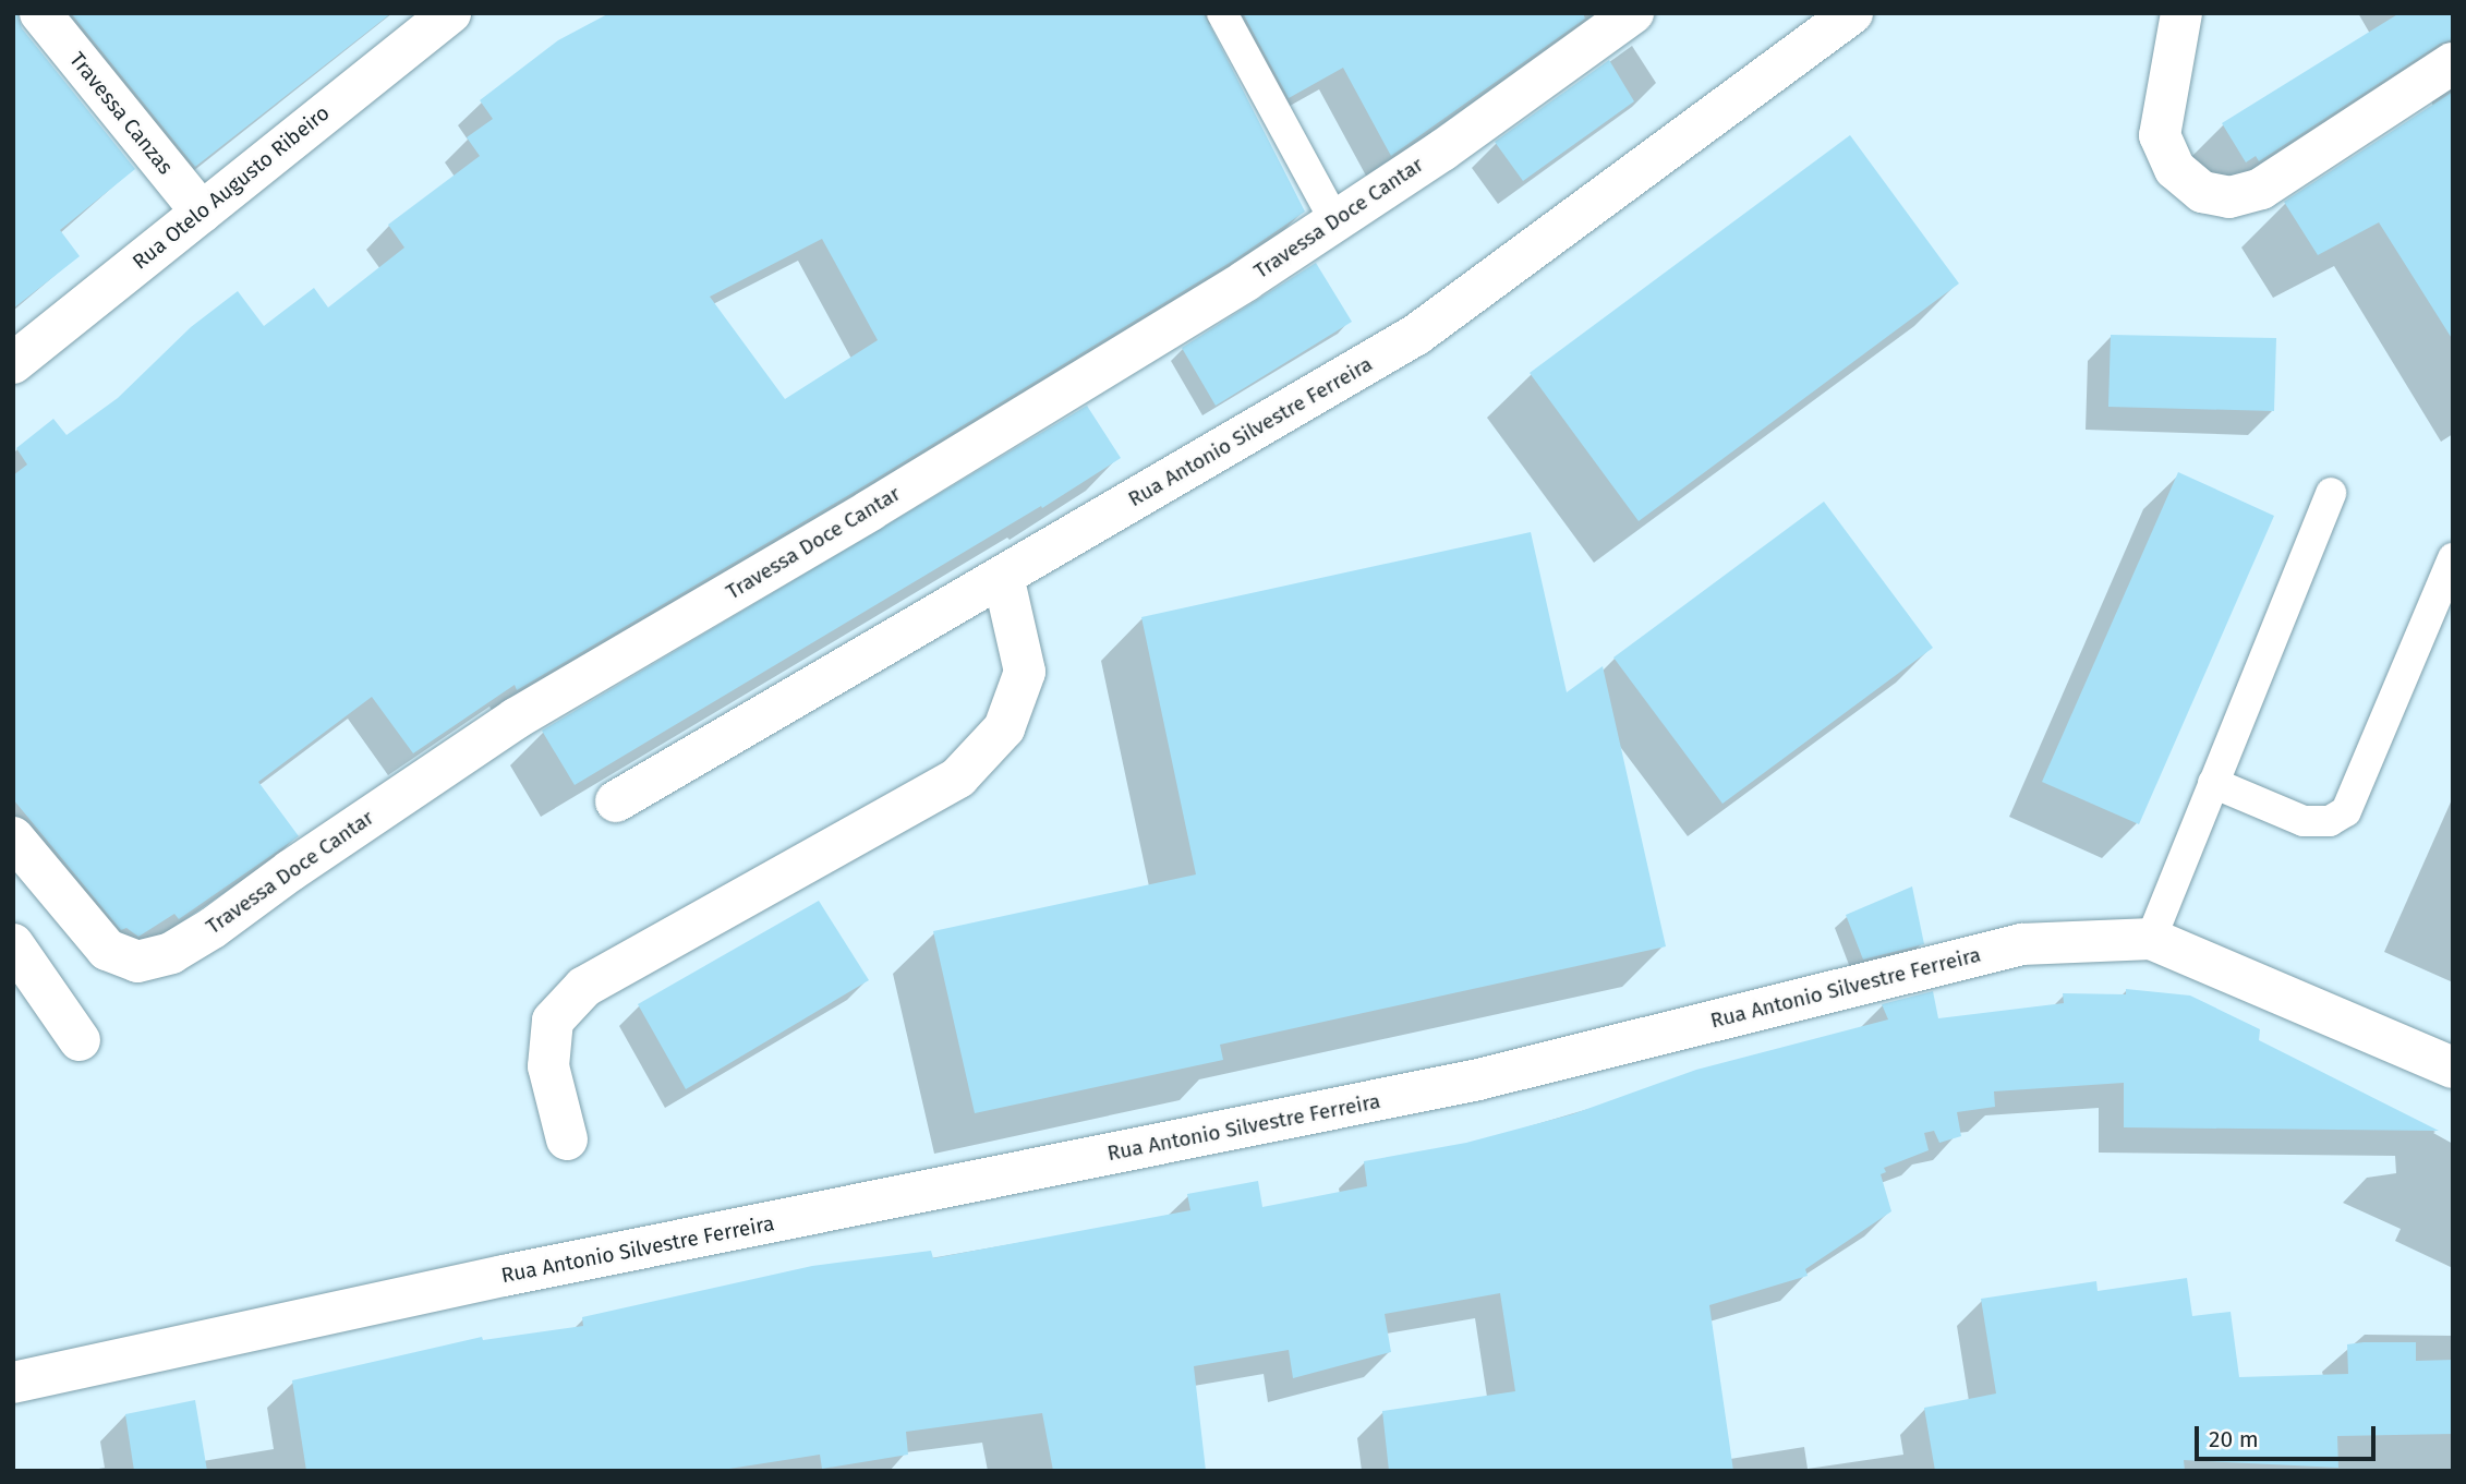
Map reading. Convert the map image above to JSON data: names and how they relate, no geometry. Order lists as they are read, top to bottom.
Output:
{
  "streets": {
    "street": [
      "Travessa Canzas",
      "Rua Otelo Augusto Ribeiro",
      "Travessa Doce Cantar",
      "Rua Antonio Silvestre Ferreira"
    ]
  },
  "crossings": [
    ["Travessa Canzas", "Rua Otelo Augusto Ribeiro"]
  ],
  "scale_bar": "20 m"
}
